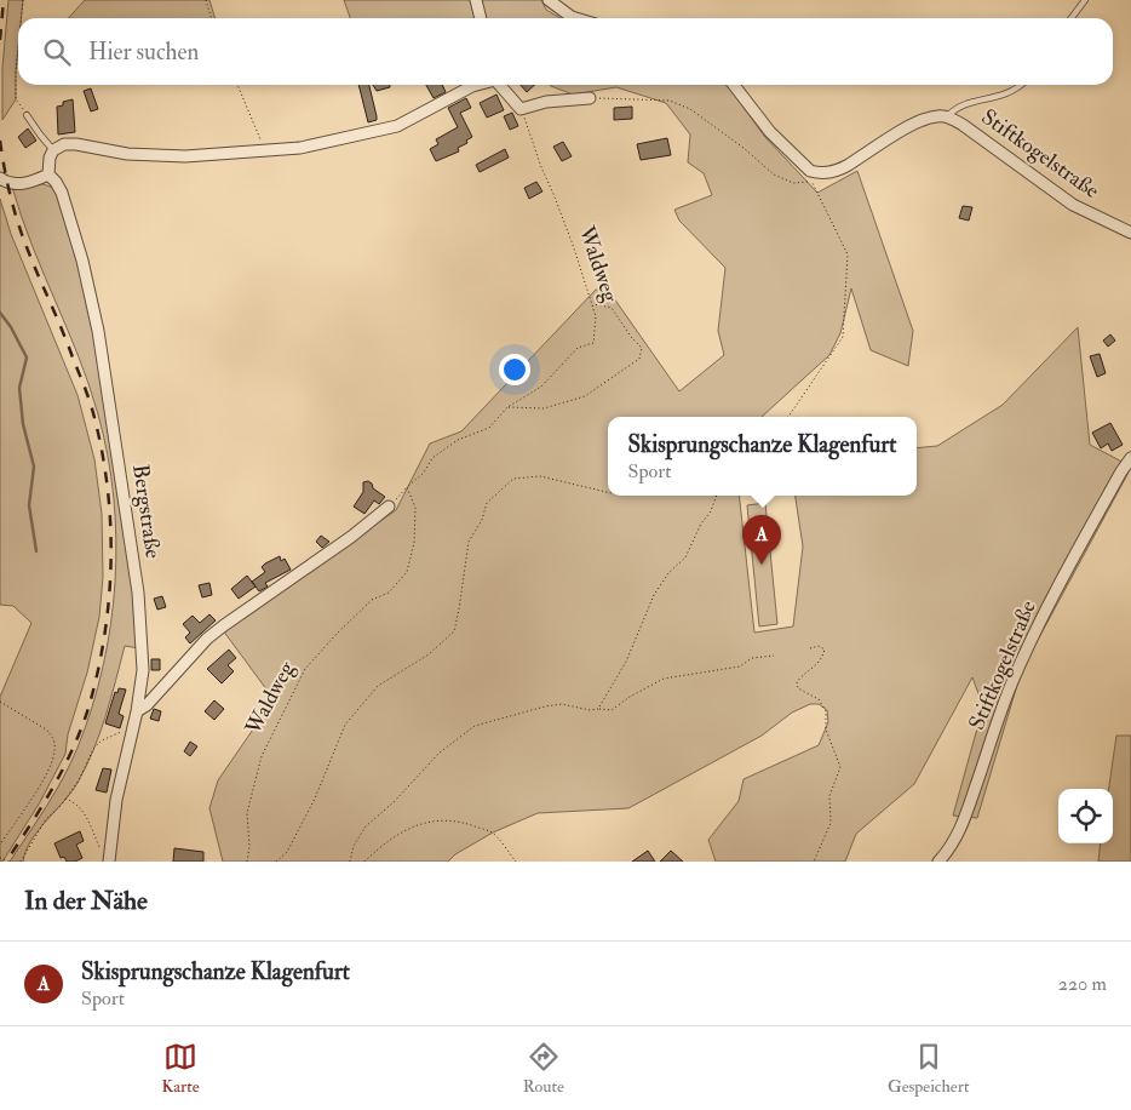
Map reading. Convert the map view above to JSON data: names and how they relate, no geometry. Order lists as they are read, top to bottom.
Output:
{
  "streets": {
    "street": ["Stiftkogelstraße", "Bergstraße"],
    "path": ["Waldweg"]
  },
  "page": {
    "search": "Hier suchen",
    "popup": ["Skisprungschanze Klagenfurt", "Sport"],
    "pins": "A",
    "heading": "In der Nähe",
    "list": [
      {
        "mark": "A",
        "name": "Skisprungschanze Klagenfurt",
        "note": "Sport",
        "value": "220 m"
      }
    ],
    "nav": ["Karte", "Route", "Gespeichert"]
  }
}
